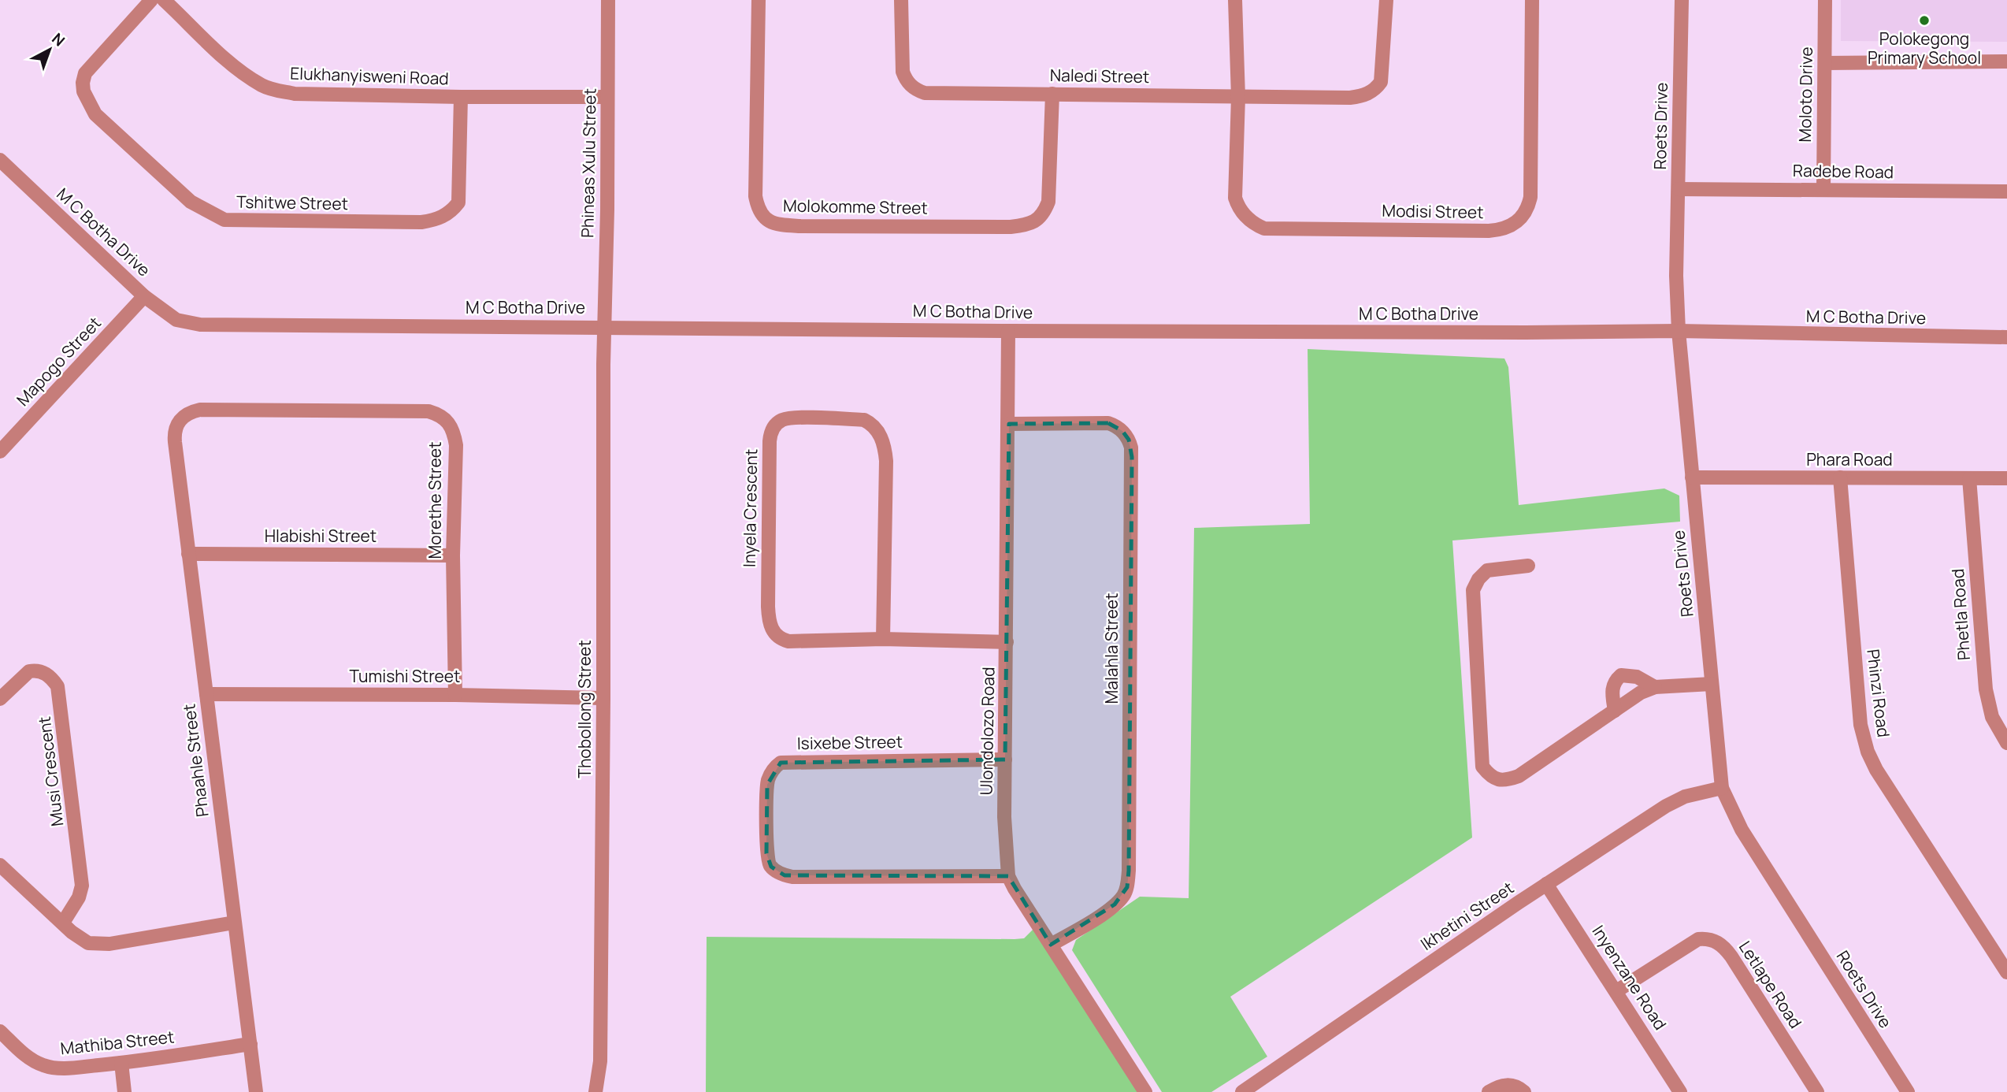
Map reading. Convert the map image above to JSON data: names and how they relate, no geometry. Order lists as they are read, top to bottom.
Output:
{
  "streets": {
    "street": [
      "Elukhanyisweni Road",
      "Naledi Street",
      "Moloto Drive",
      "Roets Drive",
      "Phineas Xulu Street",
      "Radebe Road",
      "Tshitwe Street",
      "Molokomme Street",
      "Modisi Street",
      "M C Botha Drive",
      "Mapogo Street",
      "Phara Road",
      "Morethe Street",
      "Inyela Crescent",
      "Hlabishi Street",
      "Phetla Road",
      "Malahla Street",
      "Tumishi Street",
      "Phinzi Road",
      "Thobollong Street",
      "Ulondolozo Road",
      "Isixebe Street",
      "Phaahle Street",
      "Musi Crescent",
      "Ikhetini Street",
      "Inyenzane Road",
      "Letlape Road",
      "Mathiba Street"
    ]
  },
  "crossings": [
    ["Elukhanyisweni Road", "Phineas Xulu Street"],
    ["Elukhanyisweni Road", "Tshitwe Street"],
    ["Naledi Street", "Molokomme Street"],
    ["Naledi Street", "Modisi Street"],
    ["Moloto Drive", "Radebe Road"],
    ["Roets Drive", "Radebe Road"],
    ["Roets Drive", "M C Botha Drive"],
    ["Roets Drive", "Phara Road"],
    ["Roets Drive", "Ikhetini Street"],
    ["Phineas Xulu Street", "M C Botha Drive"],
    ["Phineas Xulu Street", "Thobollong Street"],
    ["M C Botha Drive", "Mapogo Street"],
    ["M C Botha Drive", "Thobollong Street"],
    ["M C Botha Drive", "Ulondolozo Road"],
    ["Phara Road", "Phetla Road"],
    ["Phara Road", "Phinzi Road"],
    ["Morethe Street", "Hlabishi Street"],
    ["Morethe Street", "Tumishi Street"],
    ["Morethe Street", "Phaahle Street"],
    ["Inyela Crescent", "Ulondolozo Road"],
    ["Hlabishi Street", "Phaahle Street"],
    ["Malahla Street", "Ulondolozo Road"],
    ["Tumishi Street", "Thobollong Street"],
    ["Tumishi Street", "Phaahle Street"],
    ["Ulondolozo Road", "Isixebe Street"],
    ["Phaahle Street", "Mathiba Street"],
    ["Ikhetini Street", "Inyenzane Road"],
    ["Inyenzane Road", "Letlape Road"]
  ],
  "places": ["Polokegong Primary School"],
  "north": "top right"
}
